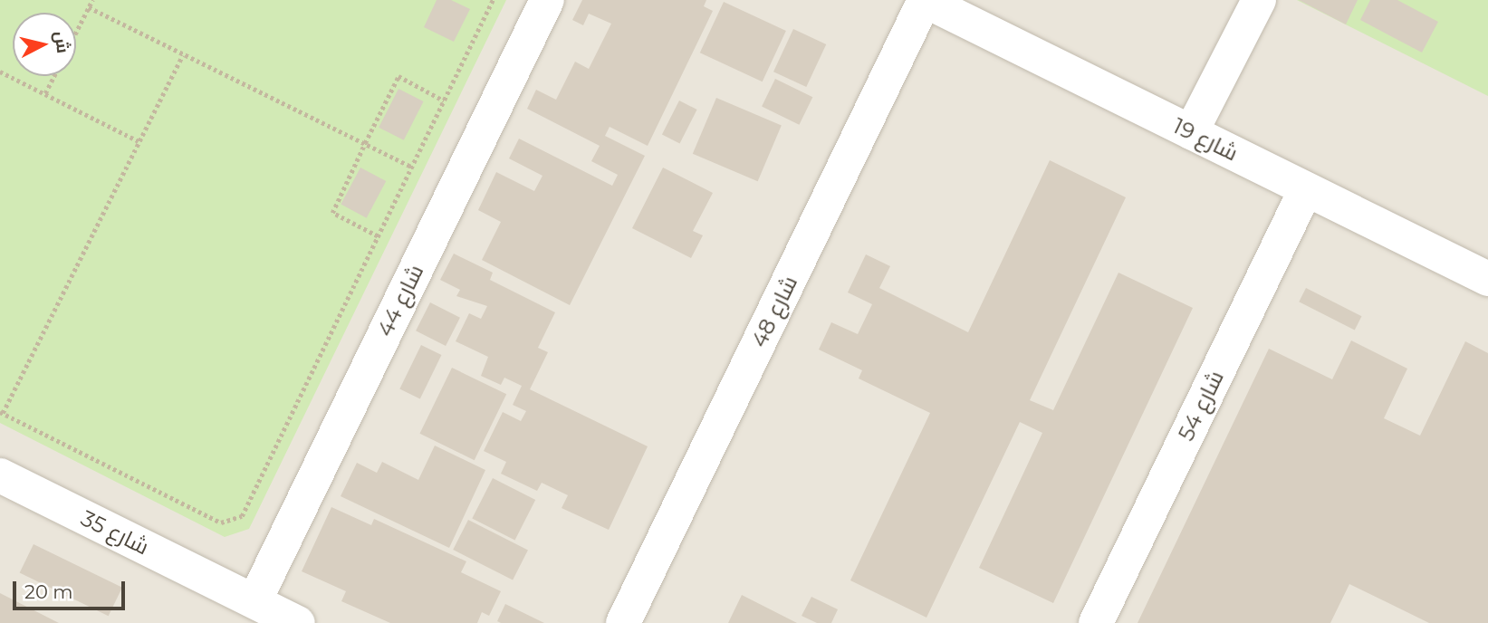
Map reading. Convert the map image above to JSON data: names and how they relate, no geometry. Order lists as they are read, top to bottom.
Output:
{
  "streets": {
    "street": [
      "شارع 19",
      "شارع 44",
      "شارع 48",
      "شارع 54",
      "شارع 35"
    ]
  },
  "crossings": [
    ["شارع 19", "شارع 48"],
    ["شارع 19", "شارع 54"],
    ["شارع 44", "شارع 35"]
  ],
  "scale_bar": "20 m",
  "north": "right"
}
